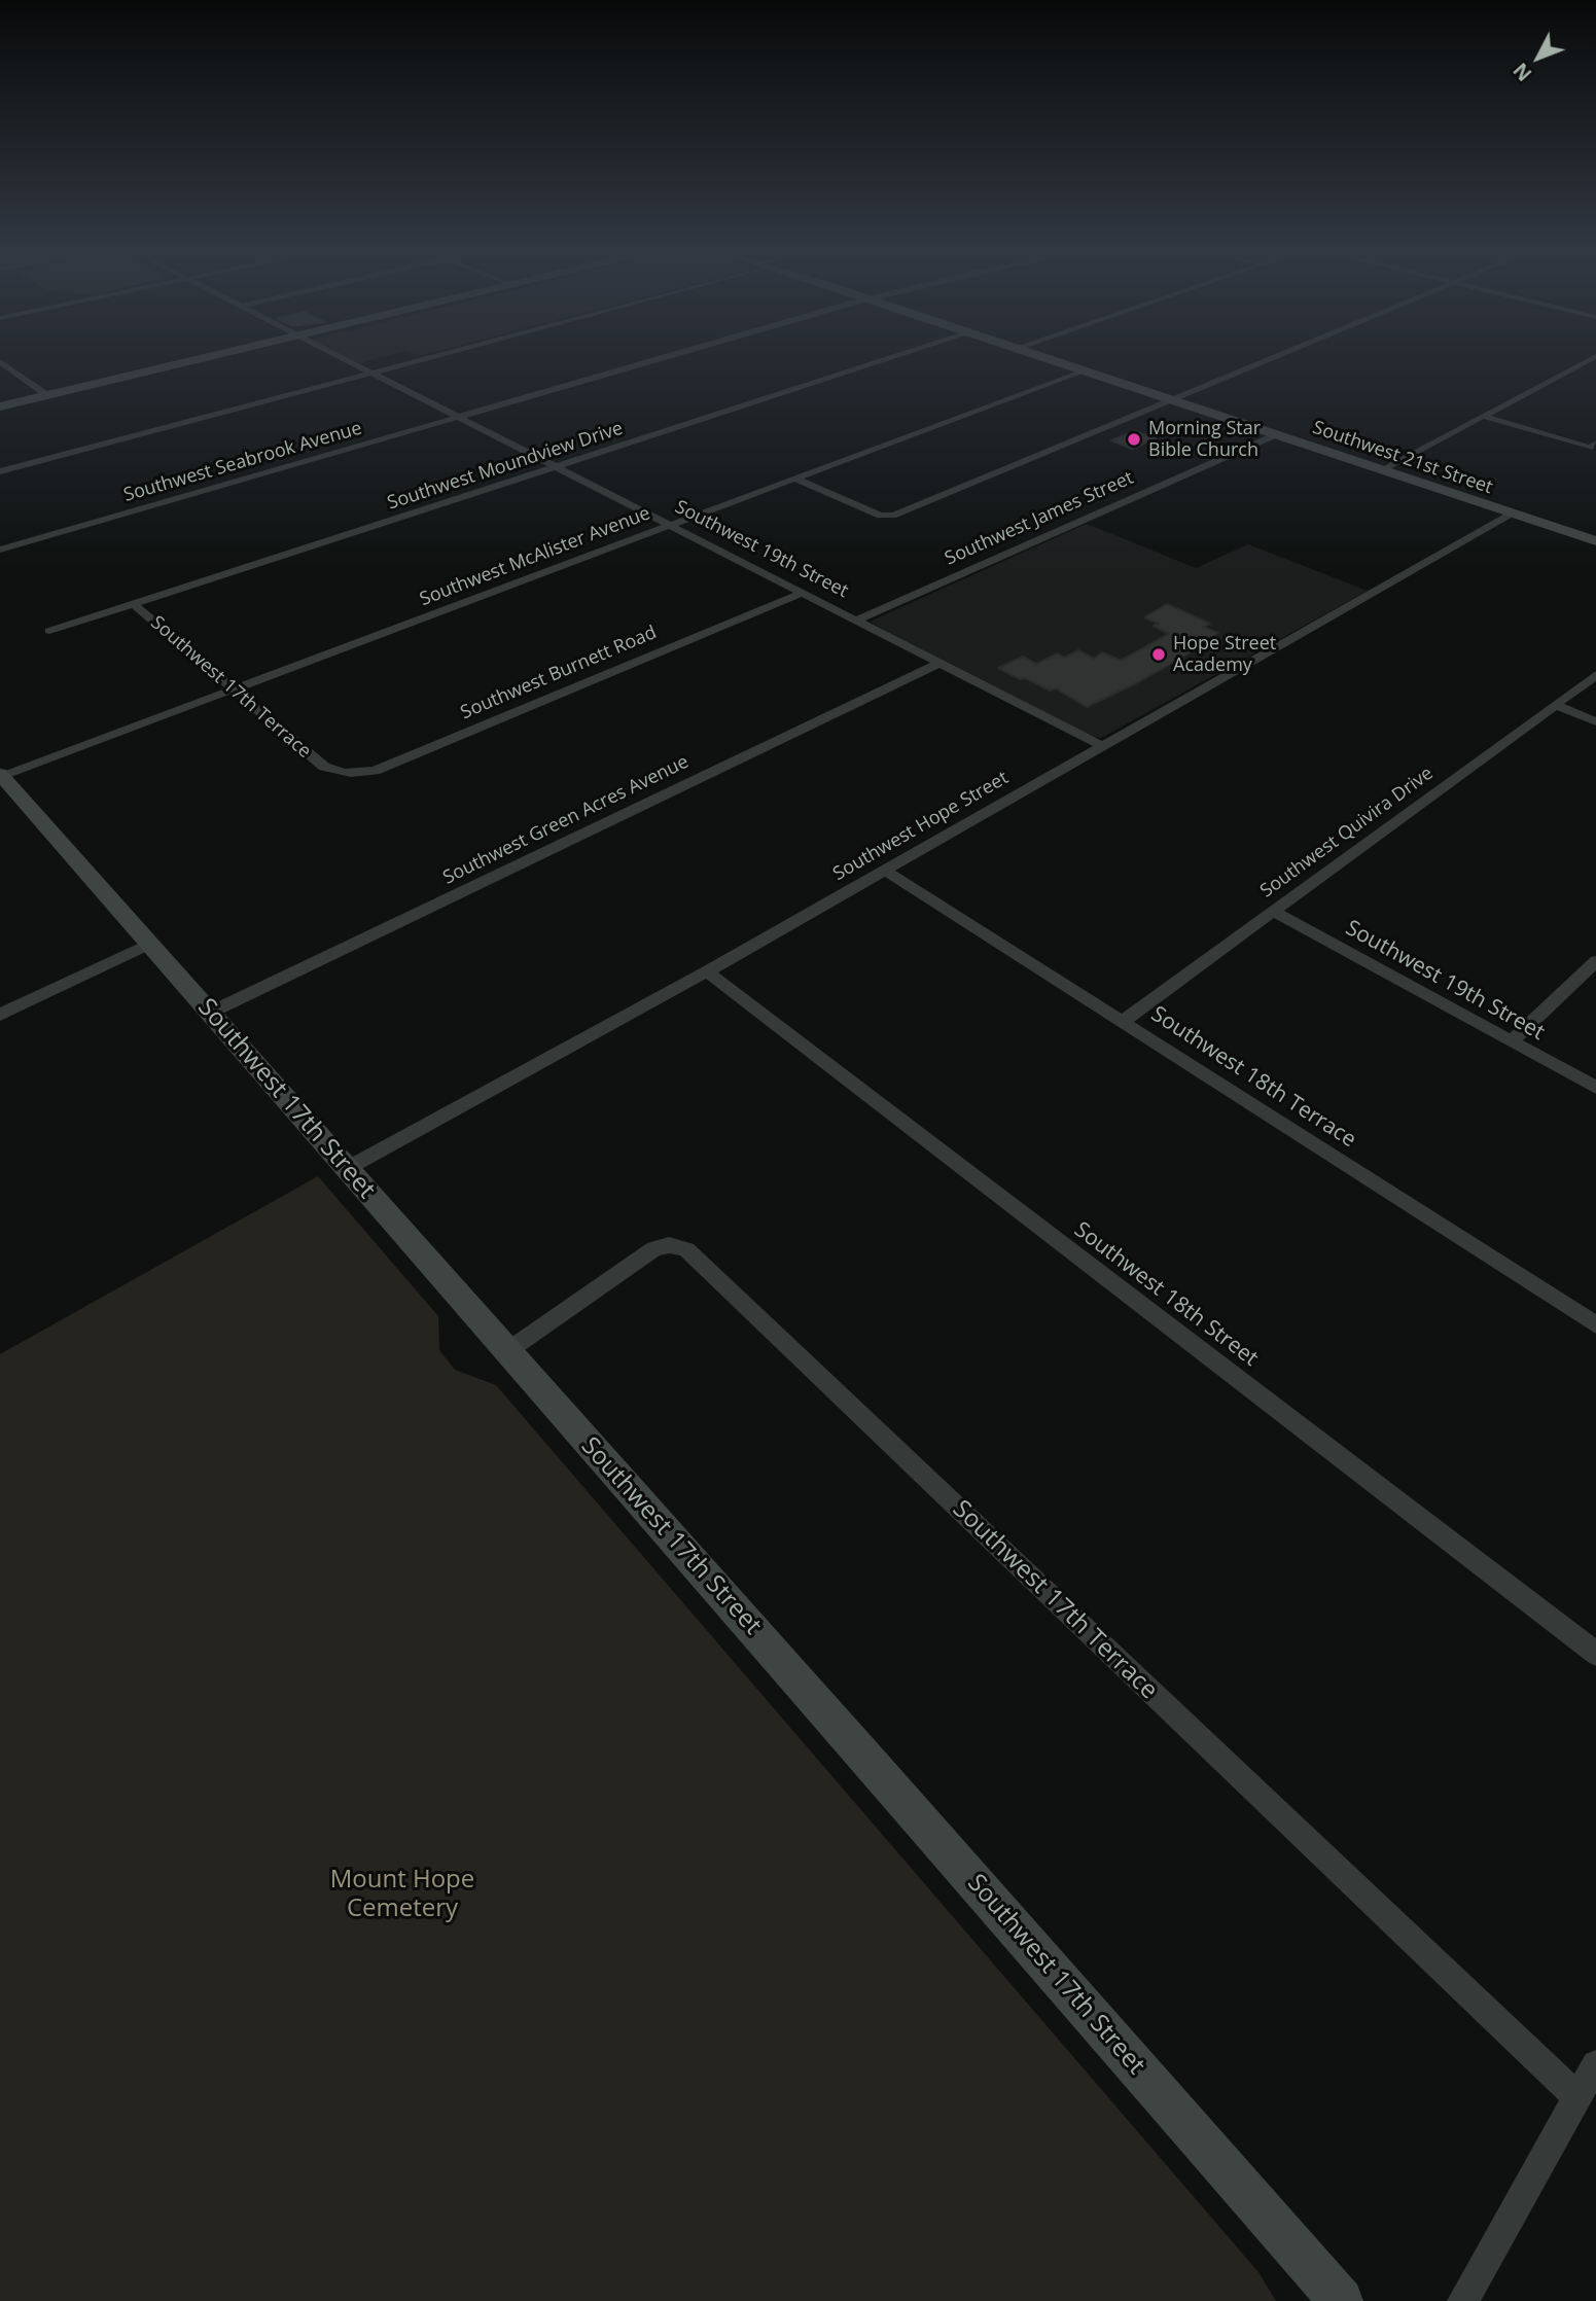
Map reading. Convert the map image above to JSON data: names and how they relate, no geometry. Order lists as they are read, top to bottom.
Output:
{
  "streets": {
    "main road": ["Southwest 21st Street", "Southwest 17th Street"],
    "street": [
      "Southwest Seabrook Avenue",
      "Southwest Moundview Drive",
      "Southwest James Street",
      "Southwest 19th Street",
      "Southwest McAlister Avenue",
      "Southwest Burnett Road",
      "Southwest 17th Terrace",
      "Southwest Green Acres Avenue",
      "Southwest Hope Street",
      "Southwest Quivira Drive",
      "Southwest 18th Terrace",
      "Southwest 18th Street"
    ]
  },
  "crossings": [
    ["Southwest 21st Street", "Southwest James Street"],
    ["Southwest 21st Street", "Southwest McAlister Avenue"],
    ["Southwest 21st Street", "Southwest Hope Street"],
    ["Southwest Seabrook Avenue", "Southwest 19th Street"],
    ["Southwest Moundview Drive", "Southwest 19th Street"],
    ["Southwest Moundview Drive", "Southwest 17th Terrace"],
    ["Southwest James Street", "Southwest 19th Street"],
    ["Southwest 19th Street", "Southwest McAlister Avenue"],
    ["Southwest 19th Street", "Southwest Burnett Road"],
    ["Southwest 19th Street", "Southwest Green Acres Avenue"],
    ["Southwest 19th Street", "Southwest Hope Street"],
    ["Southwest 19th Street", "Southwest Quivira Drive"],
    ["Southwest McAlister Avenue", "Southwest 17th Terrace"],
    ["Southwest McAlister Avenue", "Southwest 17th Street"],
    ["Southwest Burnett Road", "Southwest 17th Terrace"],
    ["Southwest 17th Terrace", "Southwest 17th Street"],
    ["Southwest Green Acres Avenue", "Southwest 17th Street"],
    ["Southwest Hope Street", "Southwest 18th Terrace"],
    ["Southwest Hope Street", "Southwest 17th Street"],
    ["Southwest Hope Street", "Southwest 18th Street"],
    ["Southwest Quivira Drive", "Southwest 18th Terrace"]
  ],
  "parks": ["Mount Hope Cemetery"],
  "places": ["Morning Star Bible Church", "Hope Street Academy"],
  "north": "bottom left"
}
